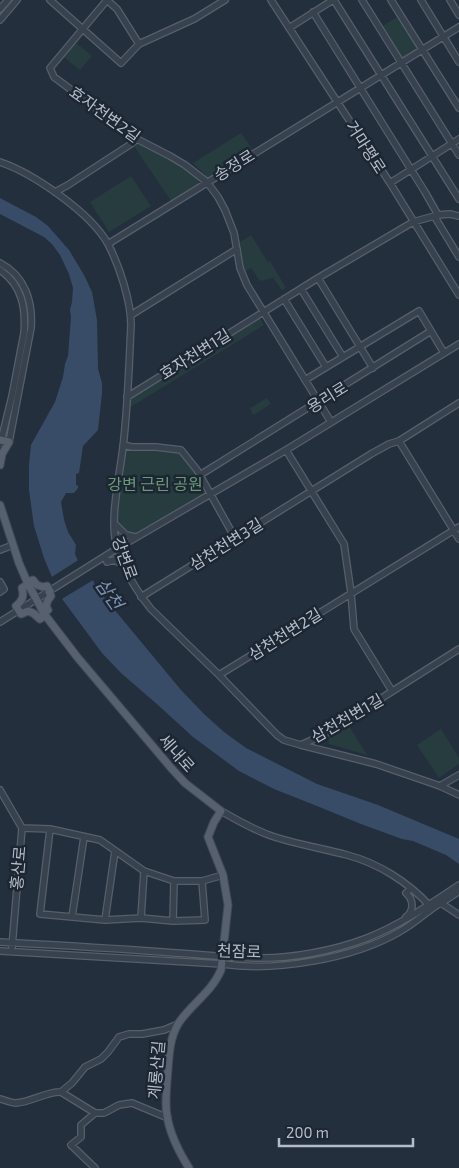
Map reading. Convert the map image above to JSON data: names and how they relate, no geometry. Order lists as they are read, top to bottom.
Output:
{
  "streets": {
    "main road": ["세내로", "천잠로", "계룡산길"],
    "street": [
      "효자천변2길",
      "거마평로",
      "송정로",
      "효자천변1길",
      "용리로",
      "삼천천변3길",
      "강변로",
      "삼천천변2길",
      "삼천천변1길",
      "홍산로"
    ]
  },
  "crossings": [
    ["효자천변2길", "송정로"],
    ["거마평로", "송정로"],
    ["거마평로", "효자천변1길"],
    ["송정로", "강변로"],
    ["효자천변1길", "강변로"],
    ["용리로", "강변로"],
    ["용리로", "세내로"],
    ["삼천천변3길", "강변로"],
    ["강변로", "삼천천변2길"],
    ["강변로", "삼천천변1길"],
    ["삼천천변2길", "삼천천변1길"],
    ["세내로", "천잠로"],
    ["홍산로", "천잠로"],
    ["천잠로", "계룡산길"]
  ],
  "water": ["삼천"],
  "parks": ["강변 근린 공원"],
  "scale_bar": "200 m"
}
